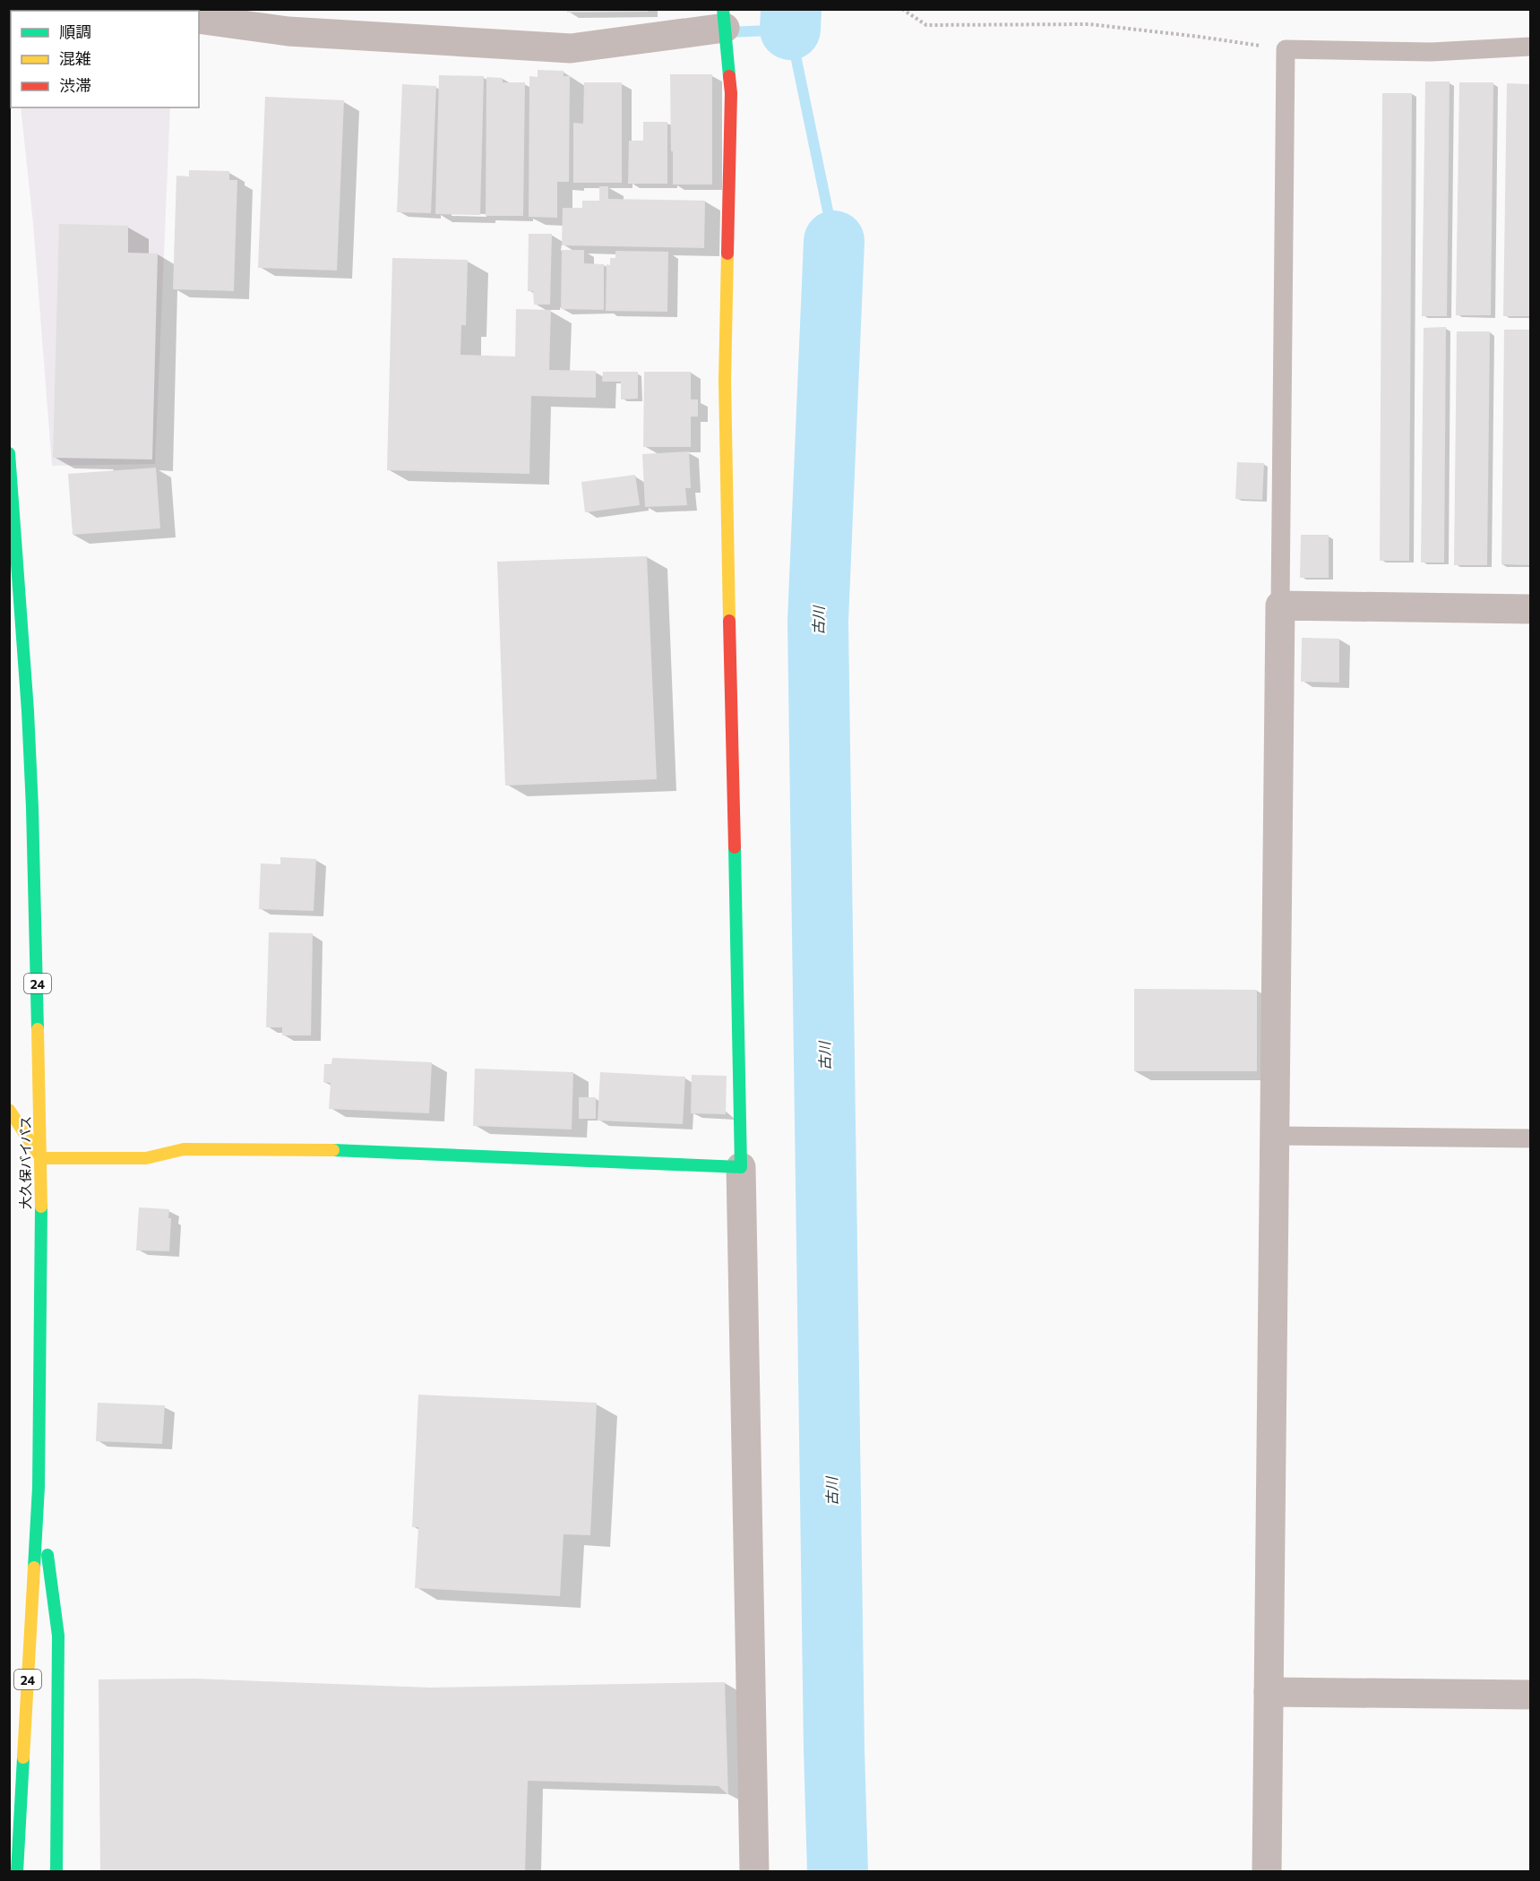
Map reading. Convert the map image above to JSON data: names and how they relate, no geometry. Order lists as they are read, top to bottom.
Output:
{
  "streets": {
    "main road": ["24", "大久保バイパス"]
  },
  "water": ["古川"],
  "legend": ["順調", "混雑", "渋滞"]
}
